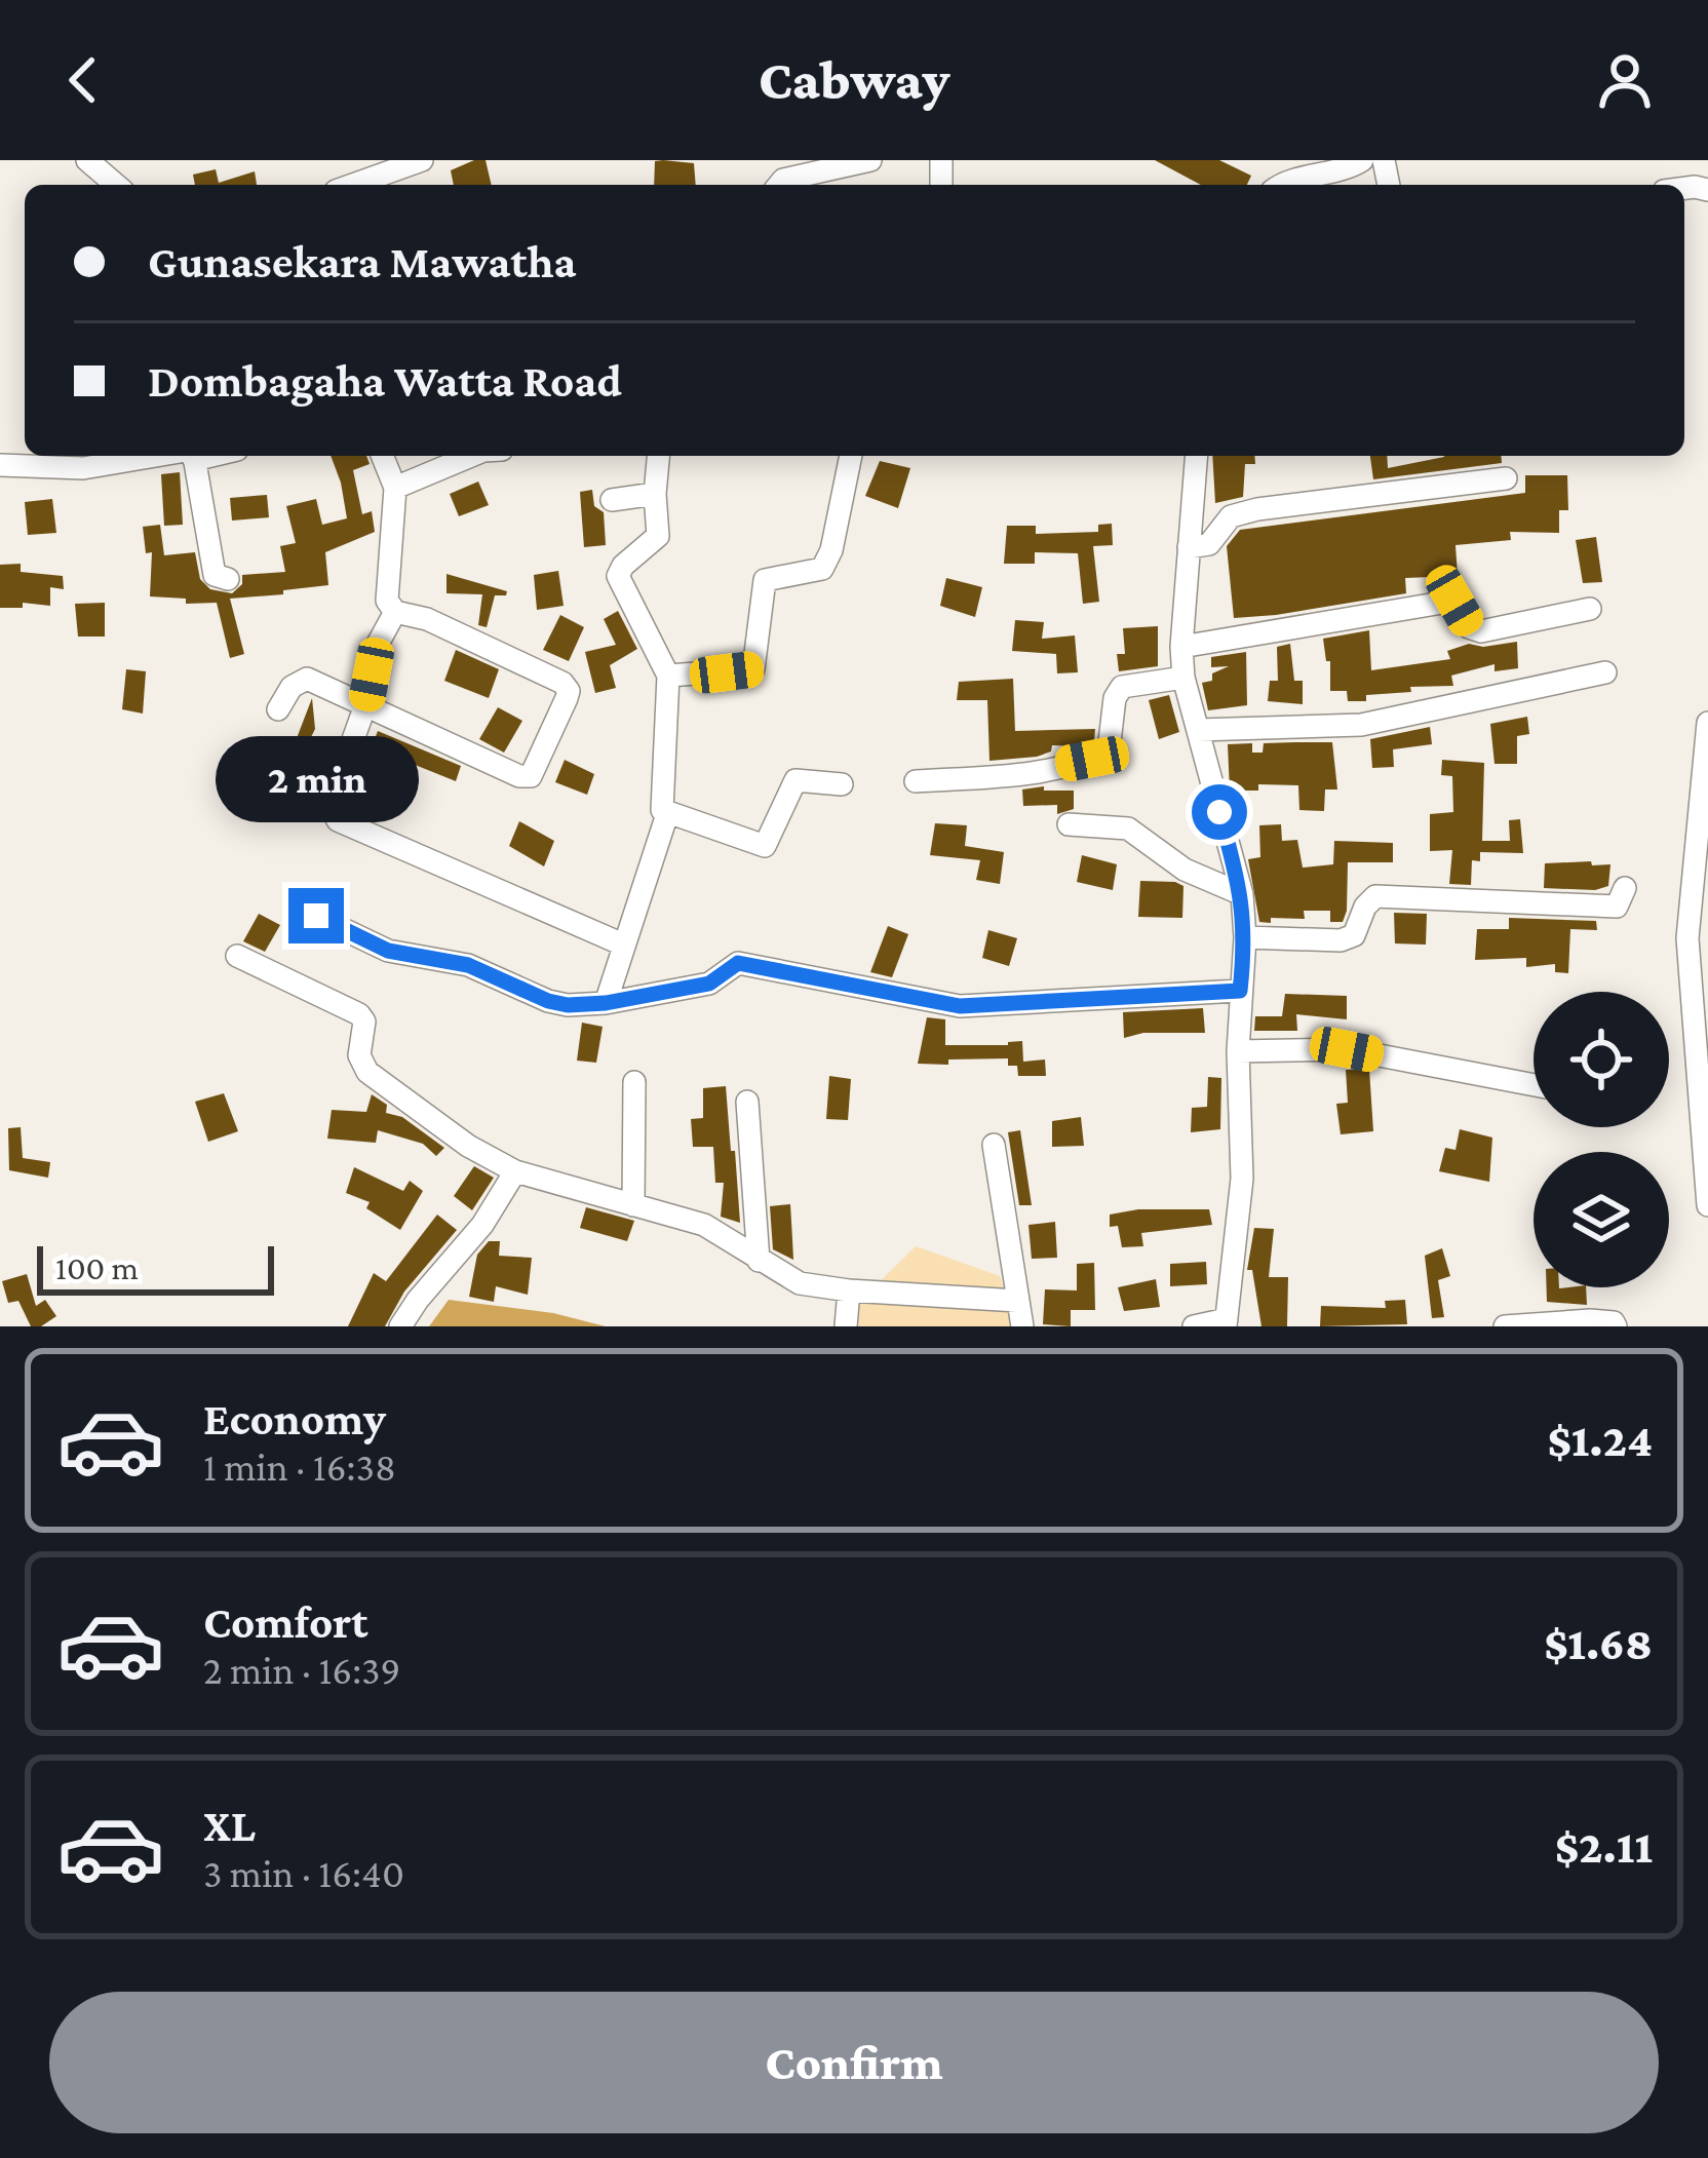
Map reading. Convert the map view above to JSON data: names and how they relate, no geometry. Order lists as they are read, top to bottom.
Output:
{
  "scale_bar": "100 m",
  "page": {
    "header": "Cabway",
    "banner": ["Gunasekara Mawatha", "Dombagaha Watta Road"],
    "bubble": "2 min",
    "scale": "100 m",
    "list": [
      {
        "name": "Economy",
        "note": "1 min · 16:38",
        "value": "$1.24"
      },
      {
        "name": "Comfort",
        "note": "2 min · 16:39",
        "value": "$1.68"
      },
      {
        "name": "XL",
        "note": "3 min · 16:40",
        "value": "$2.11"
      }
    ],
    "buttons": "Confirm"
  }
}
